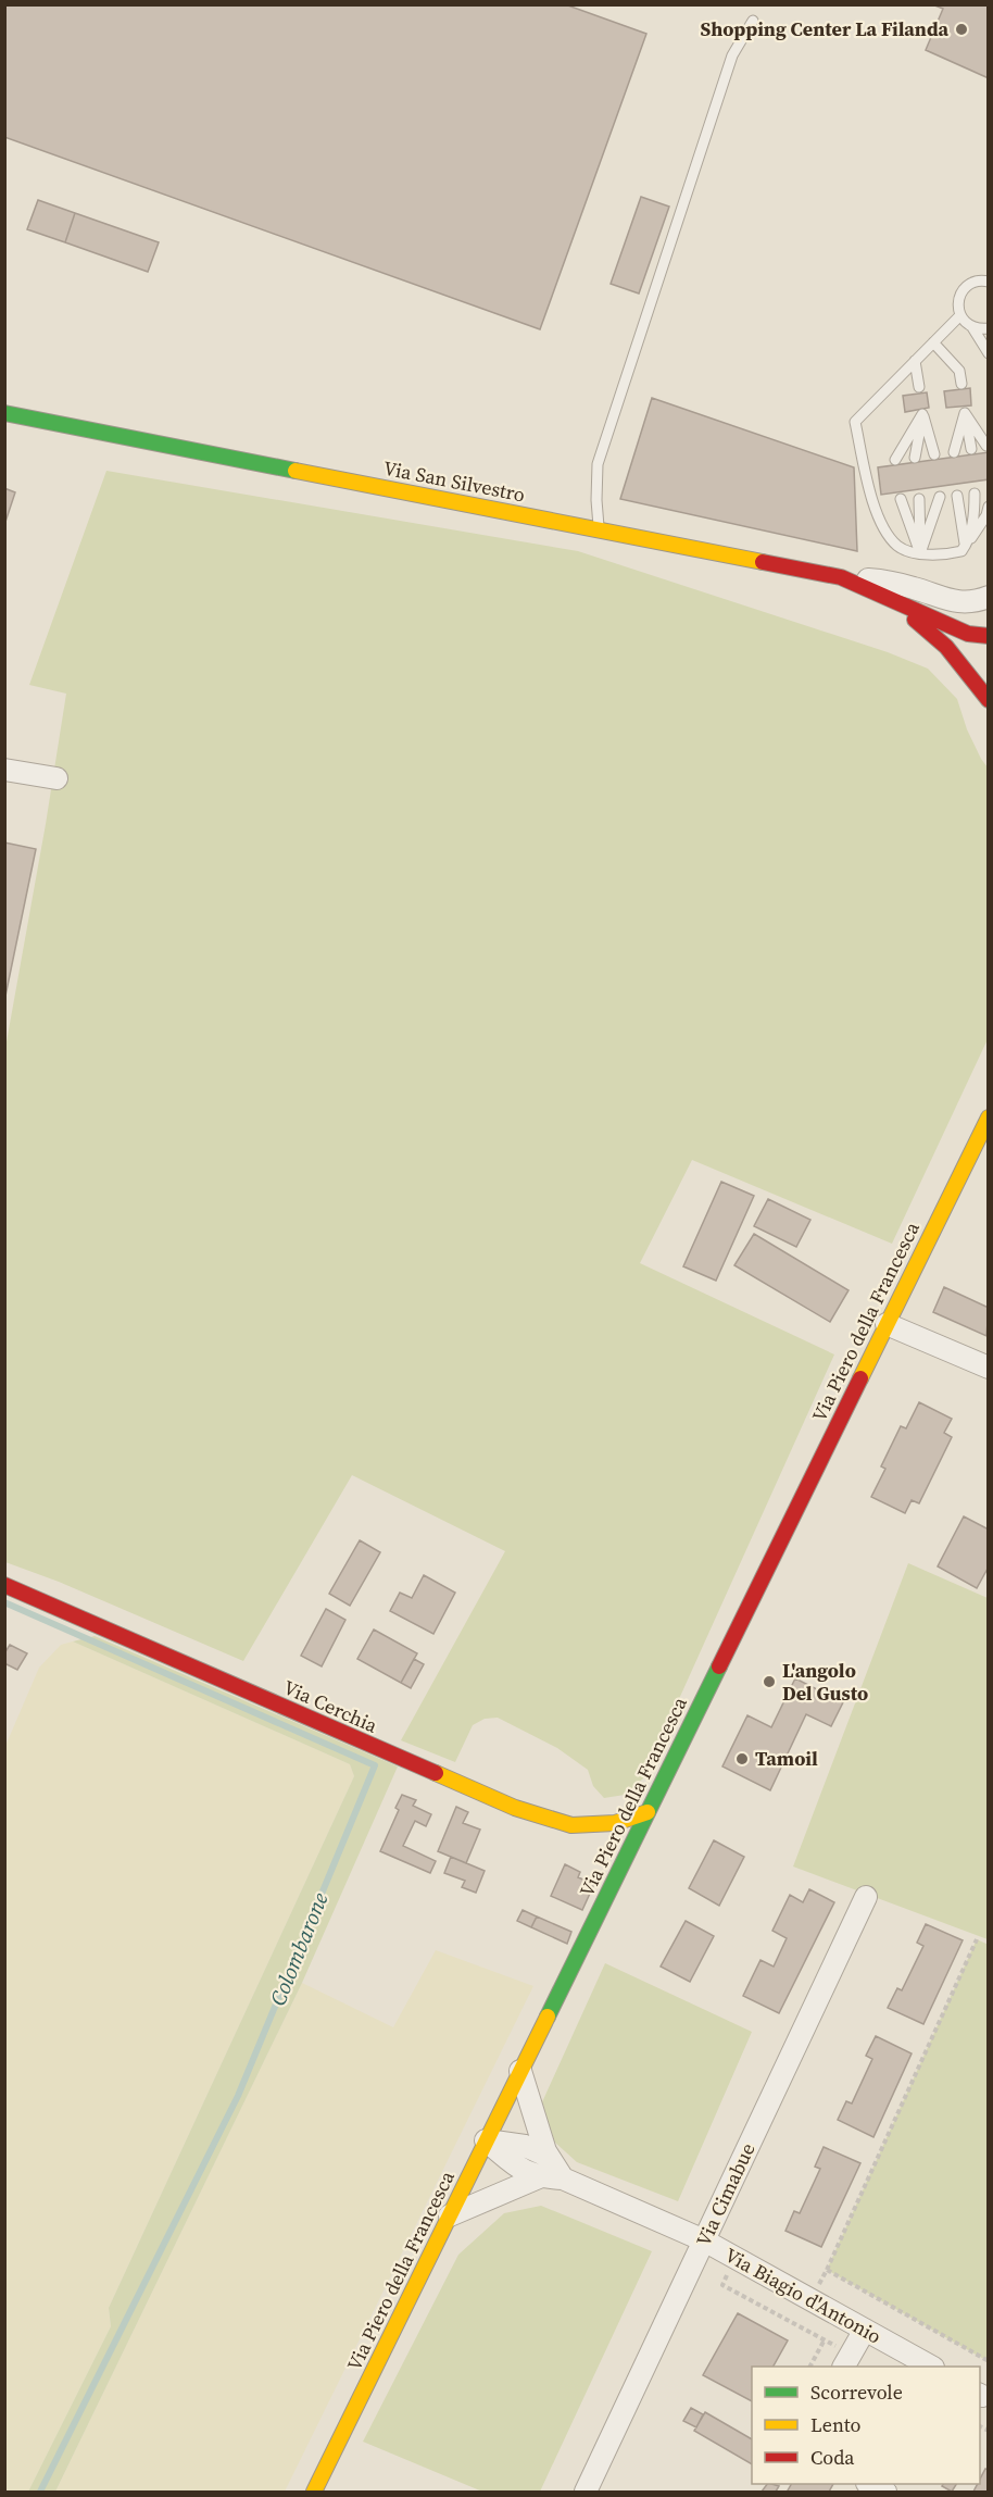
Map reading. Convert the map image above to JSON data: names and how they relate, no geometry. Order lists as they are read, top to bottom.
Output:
{
  "streets": {
    "main road": ["Via San Silvestro", "Via Piero della Francesca", "Via Cerchia"],
    "street": ["Via Cimabue", "Via Biagio d'Antonio"]
  },
  "crossings": [
    ["Via Piero della Francesca", "Via Cerchia"],
    ["Via Piero della Francesca", "Via Biagio d'Antonio"],
    ["Via Cimabue", "Via Biagio d'Antonio"]
  ],
  "water": ["Colombarone"],
  "places": ["Shopping Center La Filanda", "L'angolo Del Gusto", "Tamoil"],
  "legend": ["Scorrevole", "Lento", "Coda"]
}
